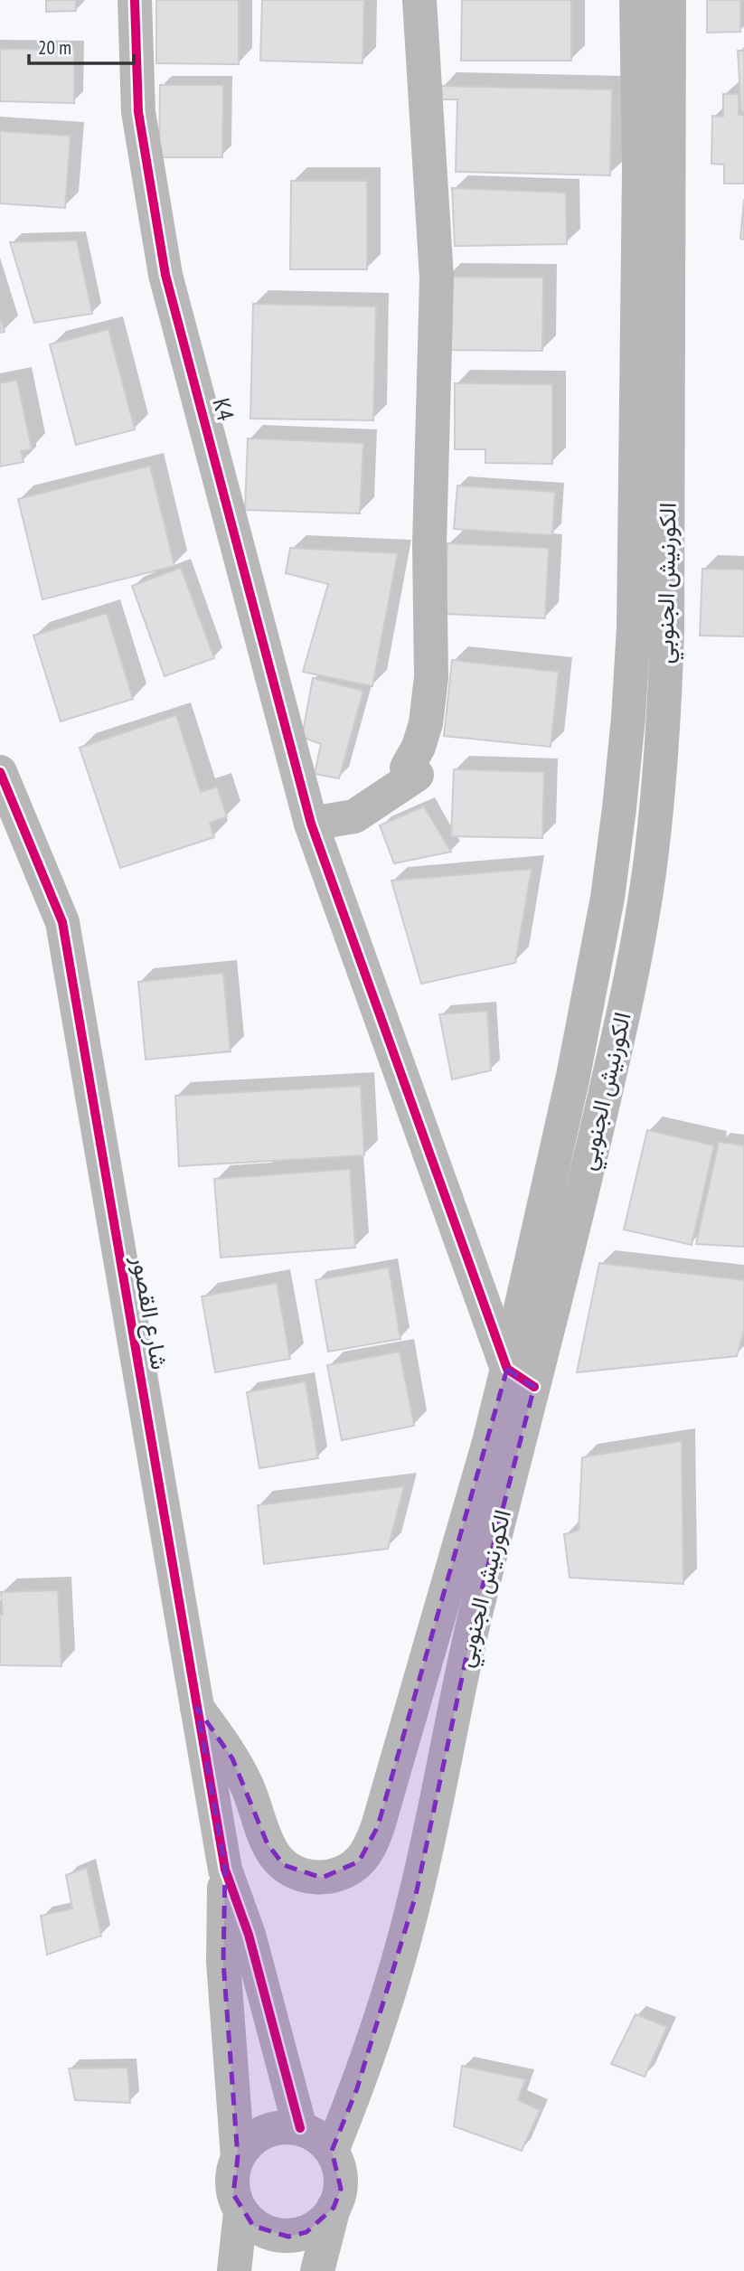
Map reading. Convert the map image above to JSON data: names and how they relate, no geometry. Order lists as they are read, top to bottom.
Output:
{
  "streets": {
    "main road": ["الكورنيش الجنوبي", "شارع القصور"],
    "street": ["K4"]
  },
  "crossings": [
    ["K4", "الكورنيش الجنوبي"],
    ["الكورنيش الجنوبي", "شارع القصور"]
  ],
  "scale_bar": "20 m"
}
